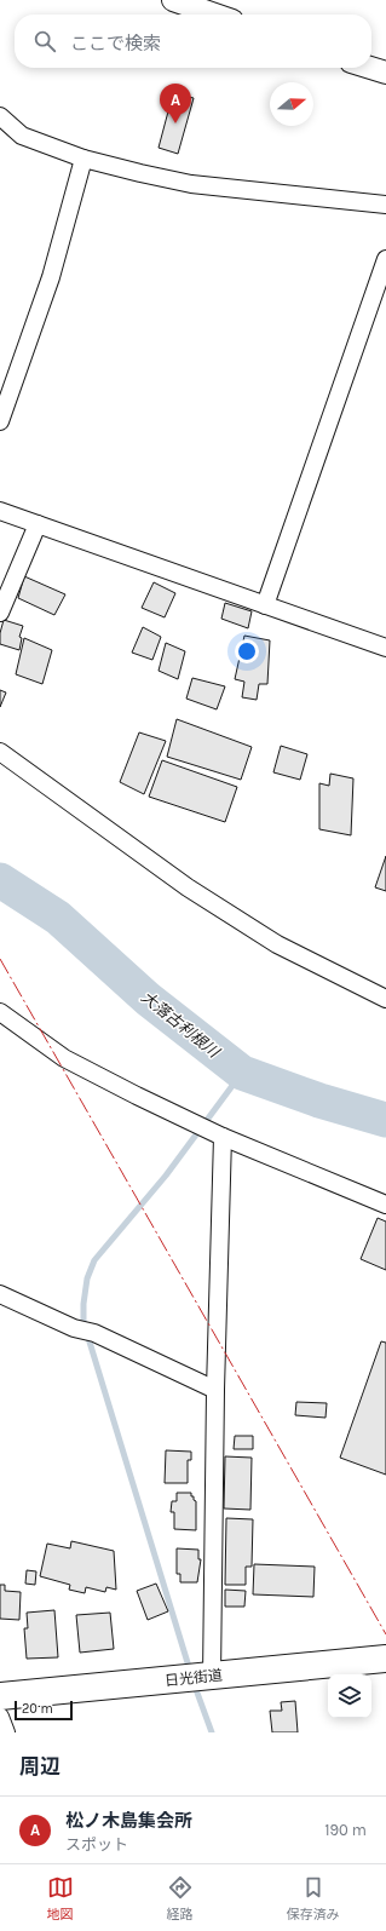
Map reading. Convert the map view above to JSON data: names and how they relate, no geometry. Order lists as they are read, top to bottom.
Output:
{
  "streets": {
    "highway": ["日光街道"]
  },
  "water": ["大落古利根川"],
  "scale_bar": "20 m",
  "north": "right",
  "page": {
    "search": "ここで検索",
    "pins": "A",
    "scale": "20 m",
    "heading": "周辺",
    "list": [
      {
        "mark": "A",
        "name": "松ノ木島集会所",
        "note": "スポット",
        "value": "190 m"
      }
    ],
    "nav": ["地図", "経路", "保存済み"]
  }
}
